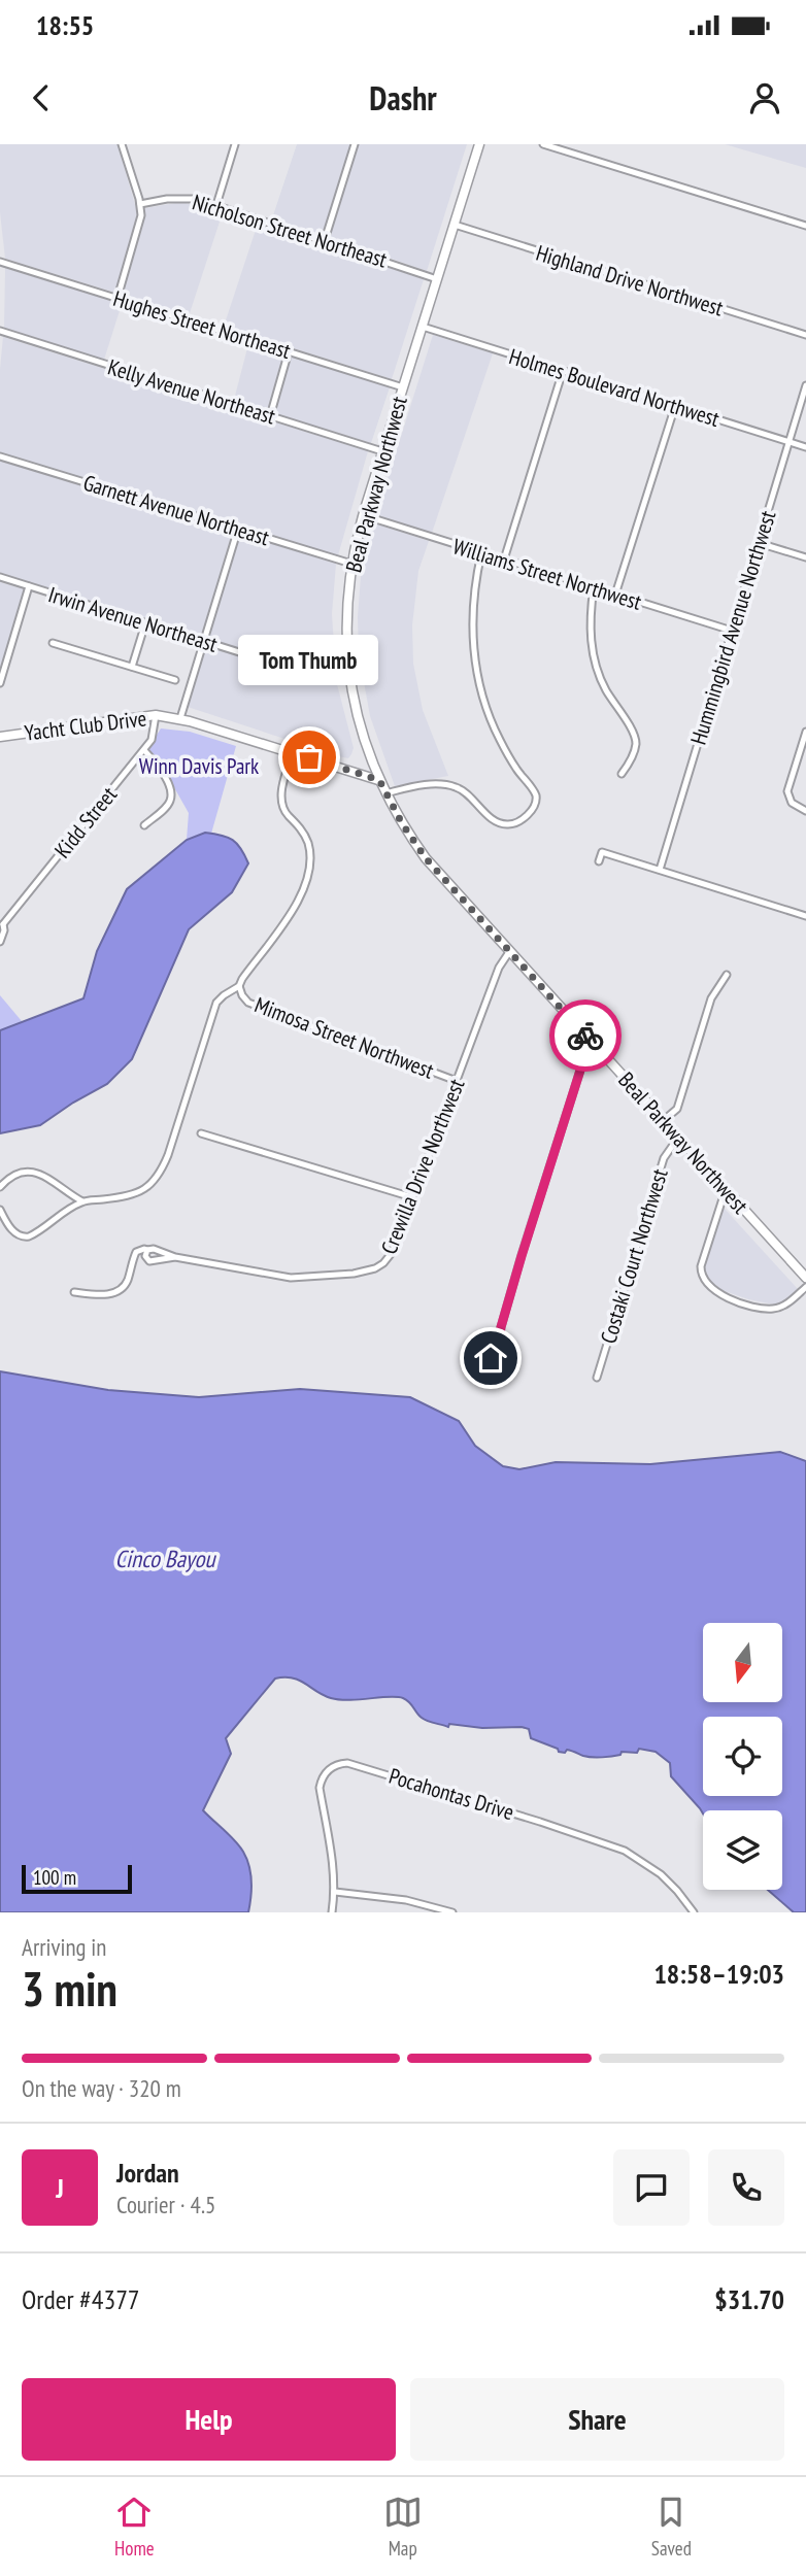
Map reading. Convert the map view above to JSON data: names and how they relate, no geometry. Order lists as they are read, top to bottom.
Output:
{
  "streets": {
    "main road": ["Beal Parkway Northwest", "Yacht Club Drive"],
    "street": [
      "Nicholson Street Northeast",
      "Highland Drive Northwest",
      "Hughes Street Northeast",
      "Holmes Boulevard Northwest",
      "Kelly Avenue Northeast",
      "Garnett Avenue Northeast",
      "Williams Street Northwest",
      "Irwin Avenue Northeast",
      "Hummingbird Avenue Northwest",
      "Kidd Street",
      "Mimosa Street Northwest",
      "Crewilla Drive Northwest",
      "Costaki Court Northwest",
      "Pocahontas Drive"
    ]
  },
  "crossings": [
    ["Nicholson Street Northeast", "Beal Parkway Northwest"],
    ["Highland Drive Northwest", "Beal Parkway Northwest"],
    ["Hughes Street Northeast", "Beal Parkway Northwest"],
    ["Holmes Boulevard Northwest", "Beal Parkway Northwest"],
    ["Holmes Boulevard Northwest", "Hummingbird Avenue Northwest"],
    ["Kelly Avenue Northeast", "Beal Parkway Northwest"],
    ["Beal Parkway Northwest", "Garnett Avenue Northeast"],
    ["Beal Parkway Northwest", "Williams Street Northwest"],
    ["Beal Parkway Northwest", "Irwin Avenue Northeast"],
    ["Beal Parkway Northwest", "Yacht Club Drive"],
    ["Beal Parkway Northwest", "Crewilla Drive Northwest"],
    ["Beal Parkway Northwest", "Costaki Court Northwest"],
    ["Williams Street Northwest", "Hummingbird Avenue Northwest"],
    ["Yacht Club Drive", "Kidd Street"],
    ["Mimosa Street Northwest", "Crewilla Drive Northwest"]
  ],
  "water": ["Cinco Bayou"],
  "parks": ["Winn Davis Park"],
  "places": ["Tom Thumb"],
  "scale_bar": "100 m",
  "north": "bottom",
  "page": {
    "status": "18:55",
    "header": "Dashr",
    "bubble": "Tom Thumb",
    "scale": "100 m",
    "heading": ["3 min", "Arriving in", "18:58–19:03"],
    "panel": [
      "Jordan",
      "Courier · 4.5",
      "Order #4377",
      "$31.70"
    ],
    "bar": "On the way · 320 m",
    "round": "J",
    "buttons": ["Help", "Share"],
    "tabs": ["Home", "Map", "Saved"]
  }
}
